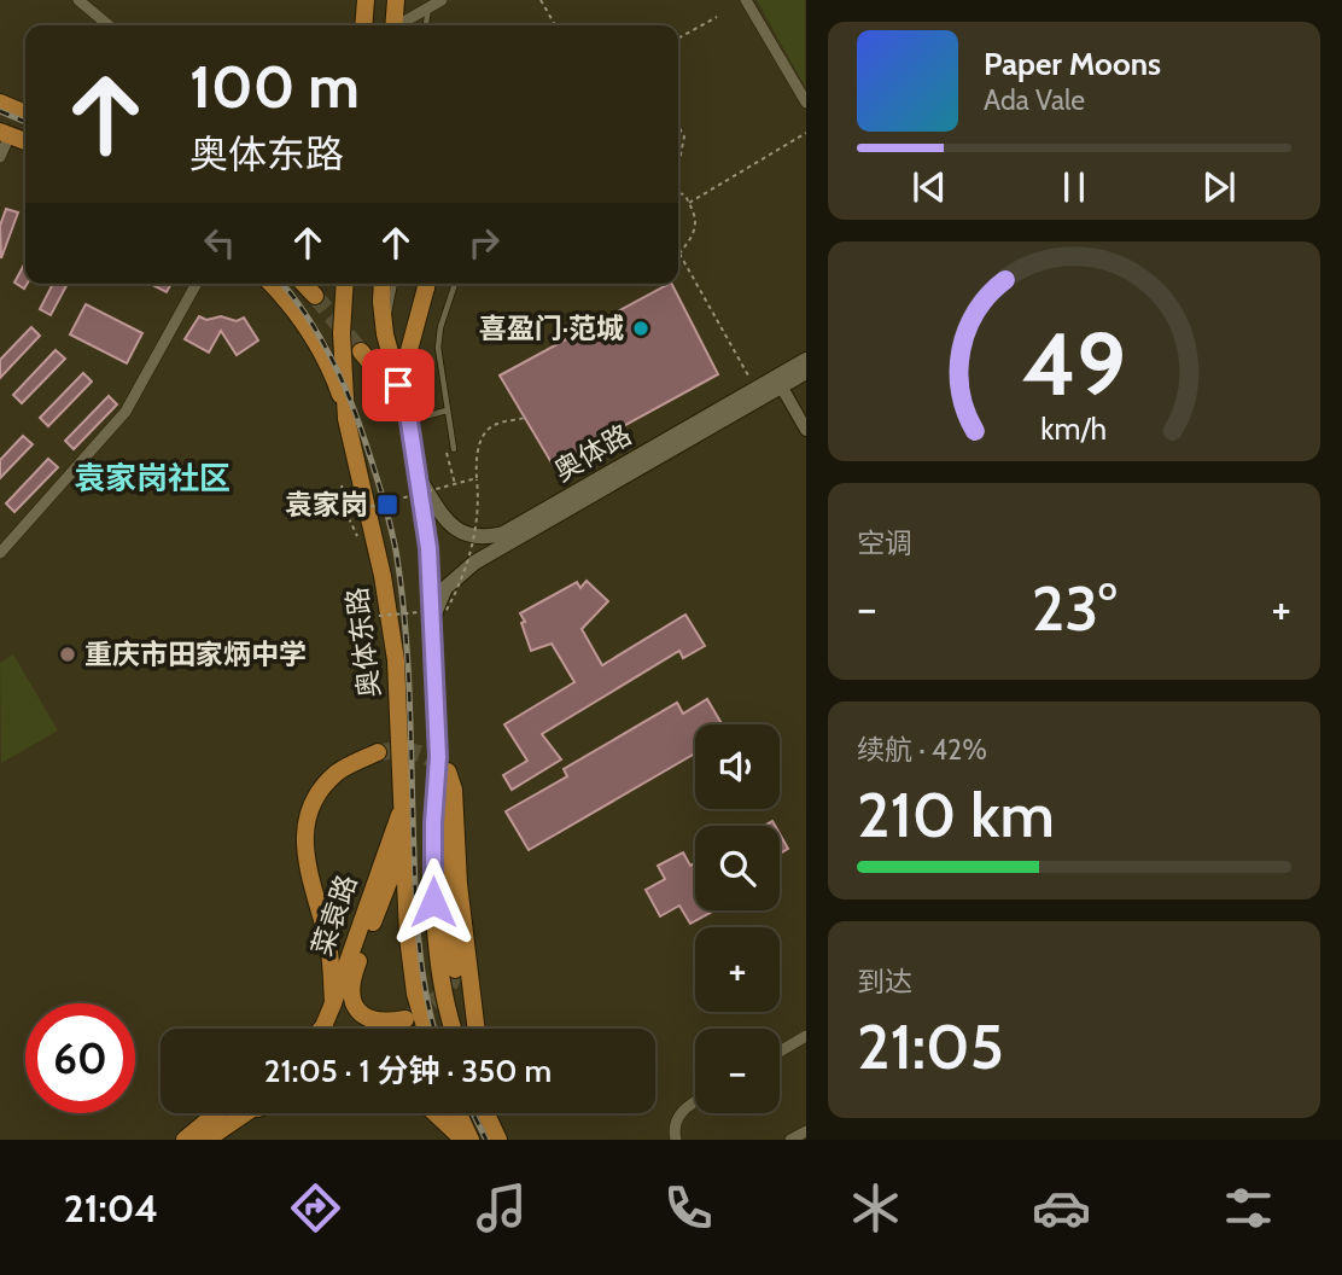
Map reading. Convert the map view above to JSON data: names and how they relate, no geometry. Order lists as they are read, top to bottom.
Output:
{
  "streets": {
    "main road": ["奥体路", "奥体东路", "菜袁路"]
  },
  "crossings": [
    ["奥体东路", "菜袁路"]
  ],
  "districts": ["袁家岗社区"],
  "places": {
    "other": ["喜盈门·范城", "重庆市田家炳中学"],
    "transit": ["袁家岗"]
  },
  "page": {
    "turn": ["100 m", "奥体东路"],
    "song": ["Paper Moons", "Ada Vale"],
    "tile": [
      "空调",
      ["续航 · 42%", "210 km"],
      ["到达", "21:05"]
    ],
    "heat": ["−", "23°", "+"],
    "map_buttons": ["+", "−"],
    "limit": "60",
    "trip": "21:05 · 1 分钟 · 350 m",
    "tabs": "21:04",
    "gauge": ["49", "km/h"]
  }
}
